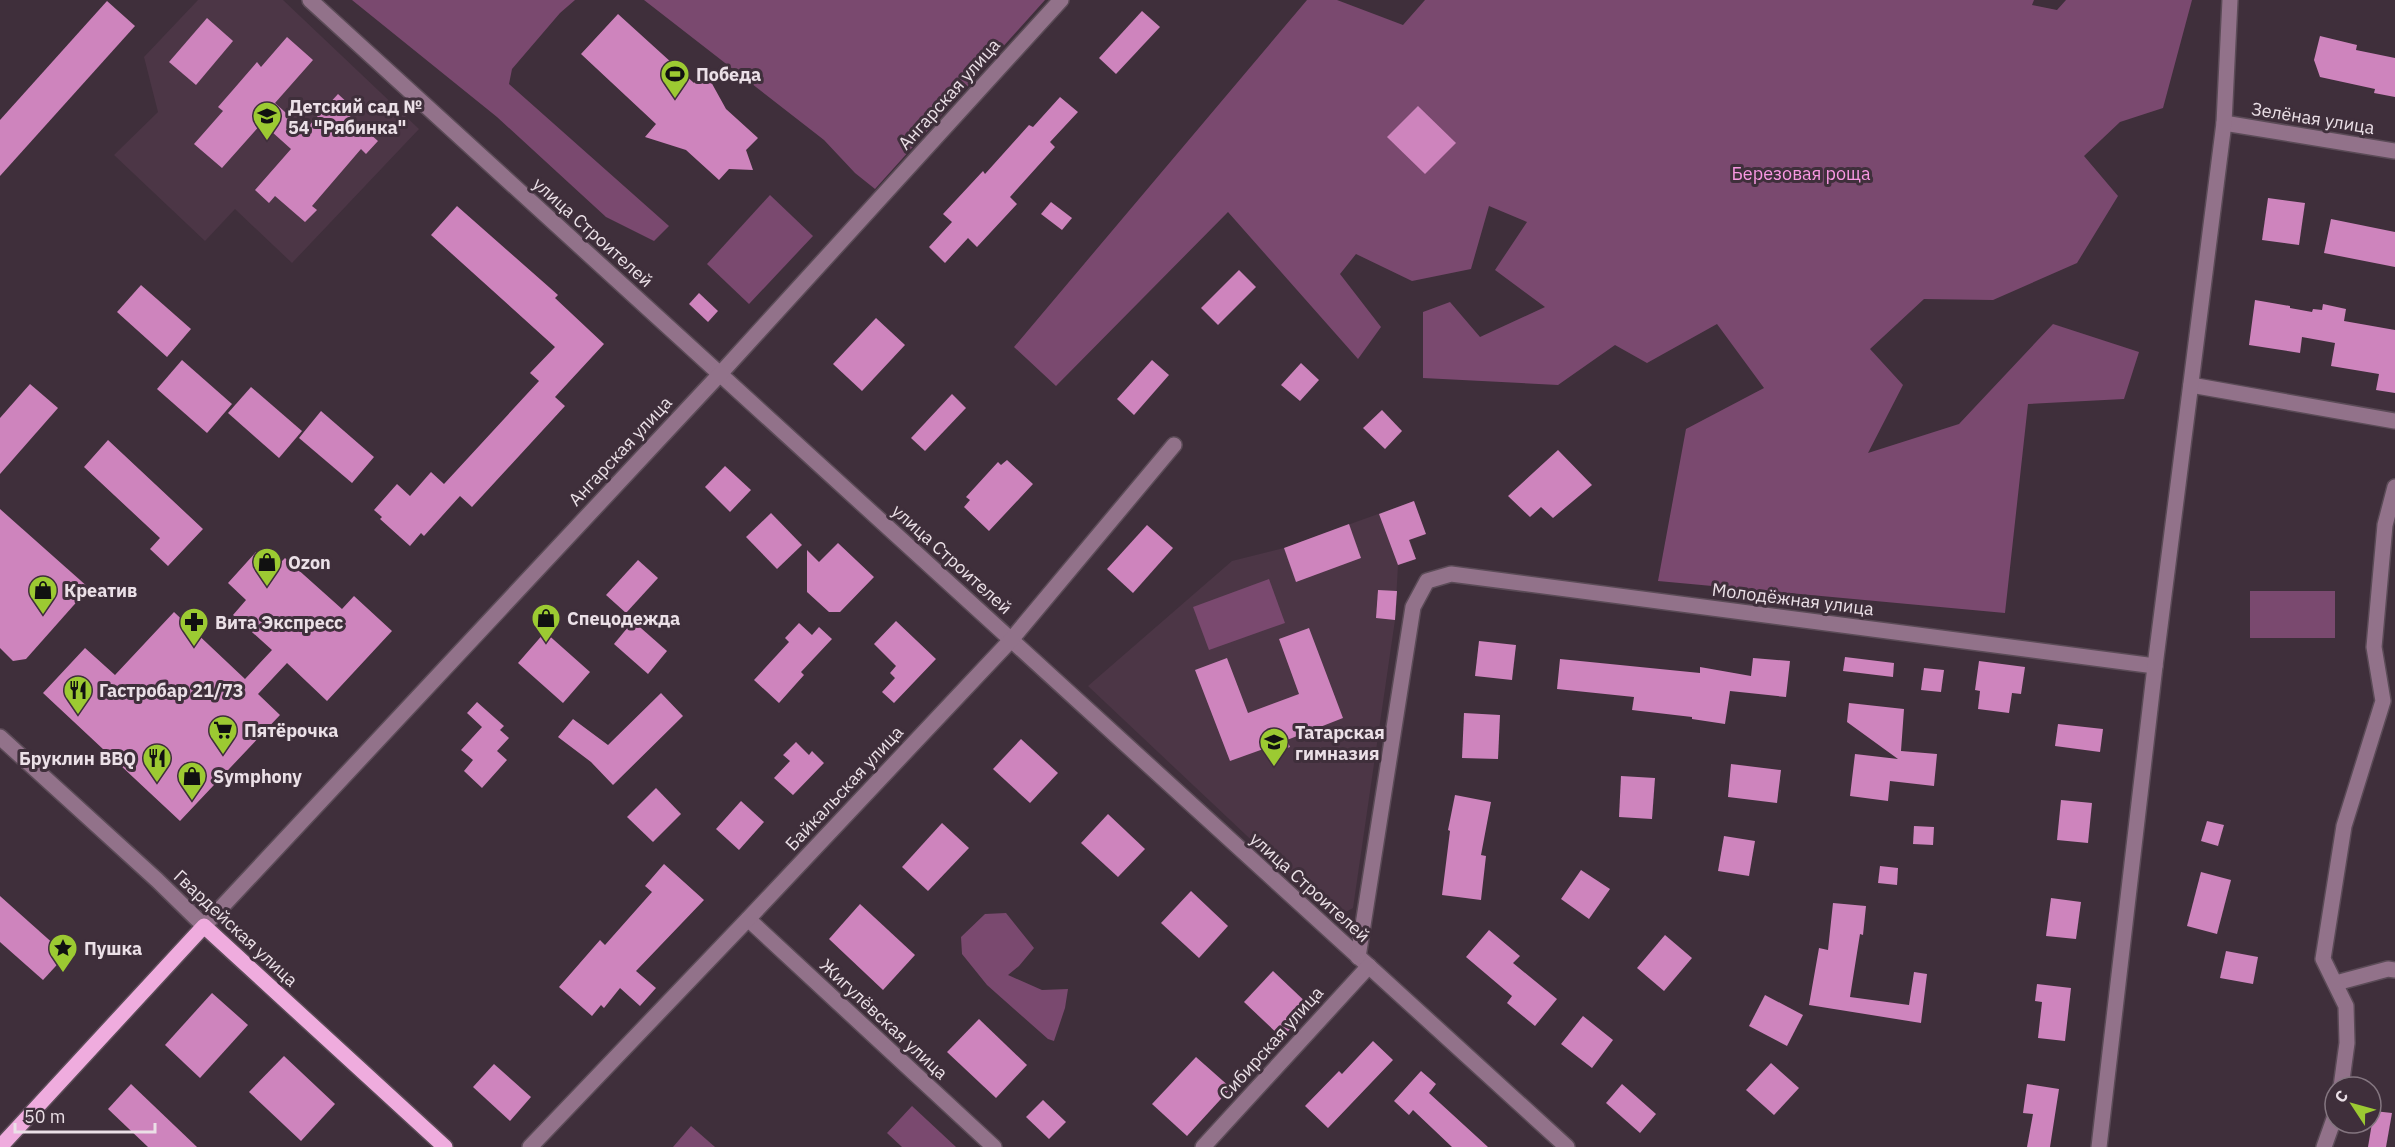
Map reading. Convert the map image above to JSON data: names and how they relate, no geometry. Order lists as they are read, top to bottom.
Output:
{
  "streets": {
    "main road": ["Гвардейская улица"],
    "street": [
      "Ангарская улица",
      "Зелёная улица",
      "улица Строителей",
      "Молодёжная улица",
      "Байкальская улица",
      "Жигулёвская улица",
      "Сибирская улица"
    ]
  },
  "crossings": [
    ["Ангарская улица", "улица Строителей"],
    ["Ангарская улица", "Гвардейская улица"],
    ["улица Строителей", "Молодёжная улица"],
    ["улица Строителей", "Байкальская улица"],
    ["улица Строителей", "Сибирская улица"],
    ["Молодёжная улица", "Сибирская улица"],
    ["Байкальская улица", "Жигулёвская улица"]
  ],
  "parks": ["Березовая роща"],
  "places": {
    "sports": ["Победа"],
    "school or university": ["Детский сад № 54 \"Рябинка\"", "Татарская гимназия"],
    "shop": [
      "Ozon",
      "Креатив",
      "Спецодежда",
      "Symphony"
    ],
    "pharmacy": ["Вита Экспресс"],
    "restaurant": ["Гастробар 21/73", "Бруклин BBQ"],
    "supermarket": ["Пятёрочка"],
    "place": ["Пушка"]
  },
  "scale_bar": "50 m",
  "north": "top left"
}
